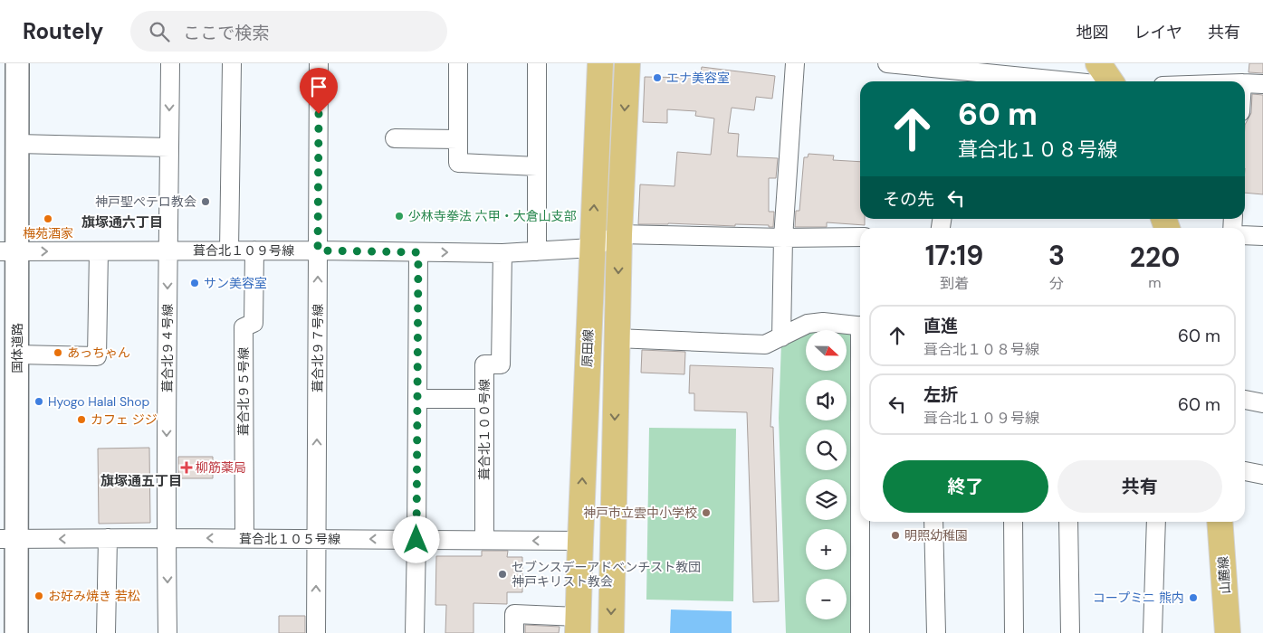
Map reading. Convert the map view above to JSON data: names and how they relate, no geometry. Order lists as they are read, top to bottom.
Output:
{
  "streets": {
    "main road": ["原田線", "山麓線"],
    "street": [
      "葺合北１０９号線",
      "国体道路",
      "葺合北９４号線",
      "葺合北９７号線",
      "葺合北９５号線",
      "葺合北１００号線",
      "葺合北１０５号線"
    ]
  },
  "crossings": [
    ["葺合北１０９号線", "国体道路"],
    ["葺合北１０９号線", "葺合北９４号線"],
    ["葺合北１０９号線", "葺合北９７号線"],
    ["葺合北１０９号線", "原田線"],
    ["葺合北１０９号線", "葺合北９５号線"],
    ["葺合北１０９号線", "葺合北１００号線"],
    ["国体道路", "葺合北１０５号線"],
    ["葺合北９４号線", "葺合北１０５号線"],
    ["葺合北９７号線", "葺合北１０５号線"],
    ["原田線", "葺合北１０５号線"],
    ["葺合北９５号線", "葺合北１０５号線"],
    ["葺合北１００号線", "葺合北１０５号線"]
  ],
  "one_way": ["葺合北１０５号線"],
  "districts": ["旗塚通六丁目", "旗塚通五丁目"],
  "places": {
    "other": [
      "エナ美容室",
      "神戸聖ぺテロ教会",
      "少林寺拳法 六甲・大倉山支部",
      "梅苑酒家",
      "サン美容室",
      "あっちゃん",
      "Hyogo Halal Shop",
      "カフェ ジジ",
      "神戸市立雲中小学校",
      "明照幼稚園",
      "セブンスデーアドベンチスト教団 神戸キリスト教会",
      "お好み焼き 若松",
      "コープミニ 熊内"
    ],
    "health": ["柳筋薬局"]
  },
  "north": "right",
  "page": {
    "header": "Routely",
    "search": "ここで検索",
    "nav": ["地図", "レイヤ", "共有"],
    "turn": ["60 m", "葺合北１０８号線"],
    "then": "その先",
    "eta": [
      "17:19",
      "到着",
      "3",
      "分",
      "220",
      "m"
    ],
    "list": [
      {
        "name": "直進",
        "note": "葺合北１０８号線",
        "value": "60 m"
      },
      {
        "name": "左折",
        "note": "葺合北１０９号線",
        "value": "60 m"
      }
    ],
    "map_buttons": ["+", "−"],
    "buttons": ["終了", "共有"]
  }
}
